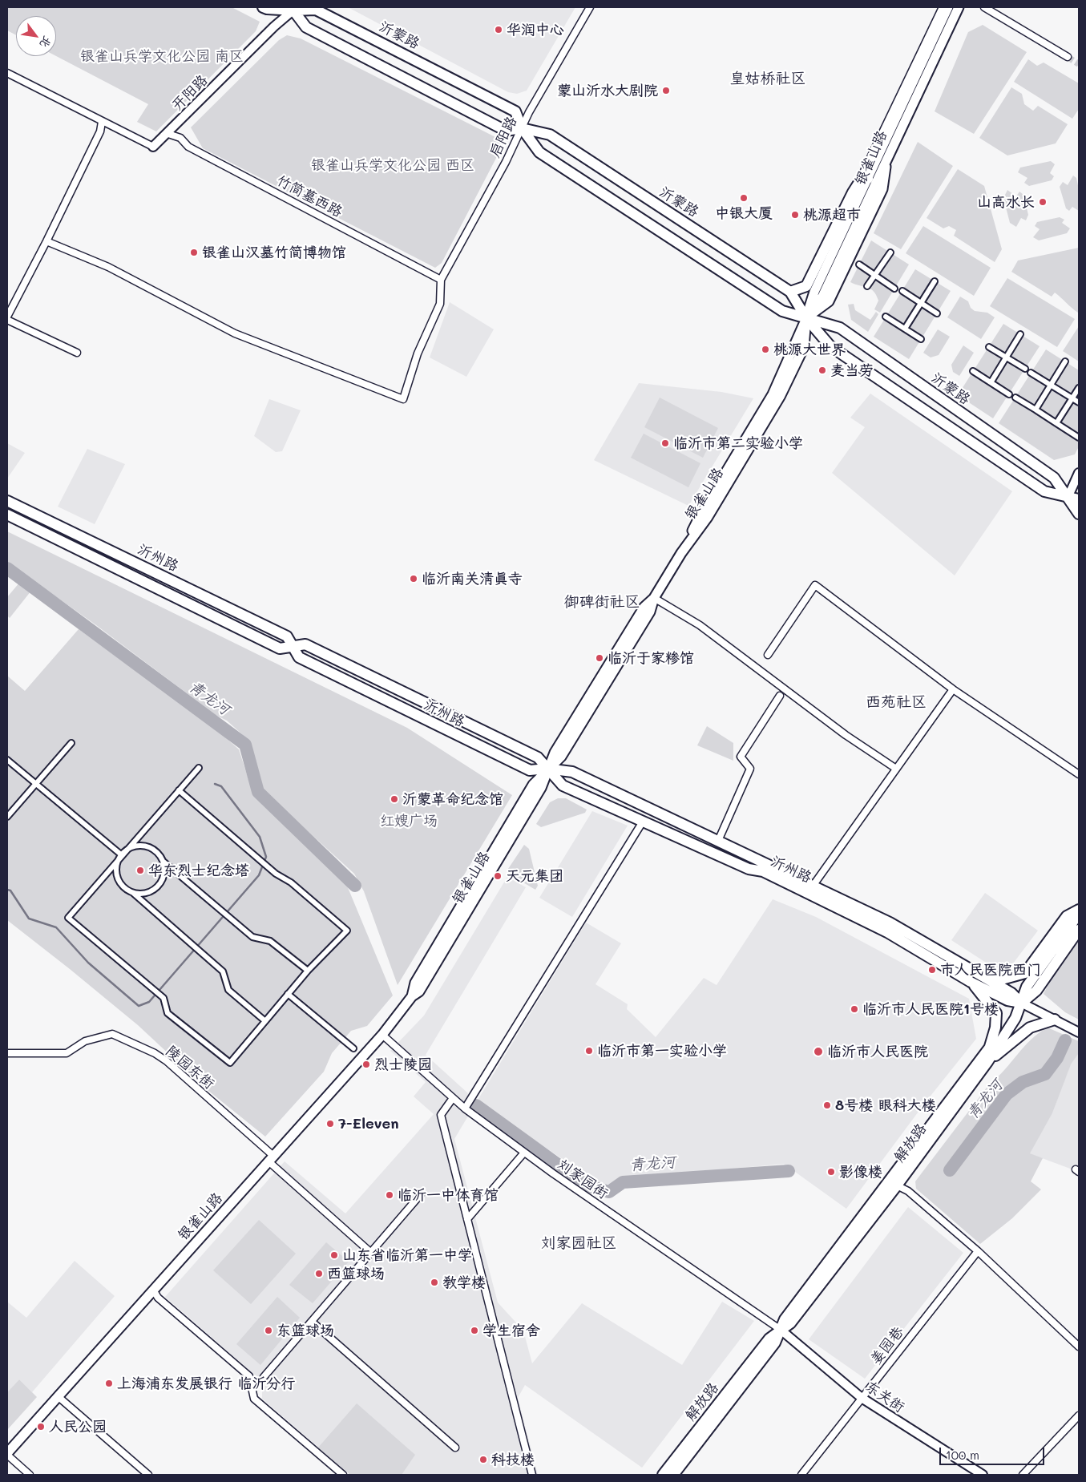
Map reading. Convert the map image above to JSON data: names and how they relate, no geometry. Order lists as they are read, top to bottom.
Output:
{
  "streets": {
    "main road": [
      "沂蒙路",
      "银雀山路",
      "沂州路",
      "解放路"
    ],
    "street": [
      "开阳路",
      "启阳路",
      "竹简墓西路",
      "陵园东街",
      "刘家园街",
      "姜园巷",
      "东关街"
    ]
  },
  "crossings": [
    ["沂蒙路", "开阳路"],
    ["沂蒙路", "启阳路"],
    ["沂蒙路", "银雀山路"],
    ["开阳路", "竹简墓西路"],
    ["启阳路", "竹简墓西路"],
    ["银雀山路", "沂州路"],
    ["银雀山路", "陵园东街"],
    ["银雀山路", "刘家园街"],
    ["沂州路", "解放路"],
    ["解放路", "刘家园街"],
    ["解放路", "东关街"],
    ["刘家园街", "东关街"],
    ["姜园巷", "东关街"]
  ],
  "districts": [
    "皇姑桥社区",
    "御碑街社区",
    "西苑社区",
    "刘家园社区"
  ],
  "water": ["青龙河"],
  "parks": ["银雀山兵学文化公园 南区", "银雀山兵学文化公园 西区", "红嫂广场"],
  "places": [
    "华润中心",
    "蒙山沂水大剧院",
    "中银大厦",
    "山高水长",
    "桃源超市",
    "银雀山汉墓竹简博物馆",
    "桃源大世界",
    "麦当劳",
    "临沂市第二实验小学",
    "临沂南关清真寺",
    "临沂于家糁馆",
    "沂蒙革命纪念馆",
    "华东烈士纪念塔",
    "天元集团",
    "市人民医院西门",
    "临沂市人民医院1号楼",
    "临沂市第一实验小学",
    "临沂市人民医院",
    "烈士陵园",
    "8号楼 眼科大楼",
    "7-Eleven",
    "影像楼",
    "临沂一中体育馆",
    "山东省临沂第一中学",
    "西篮球场",
    "教学楼",
    "东篮球场",
    "学生宿舍",
    "上海浦东发展银行 临沂分行",
    "人民公园",
    "科技楼"
  ],
  "scale_bar": "100 m",
  "north": "bottom right"
}
